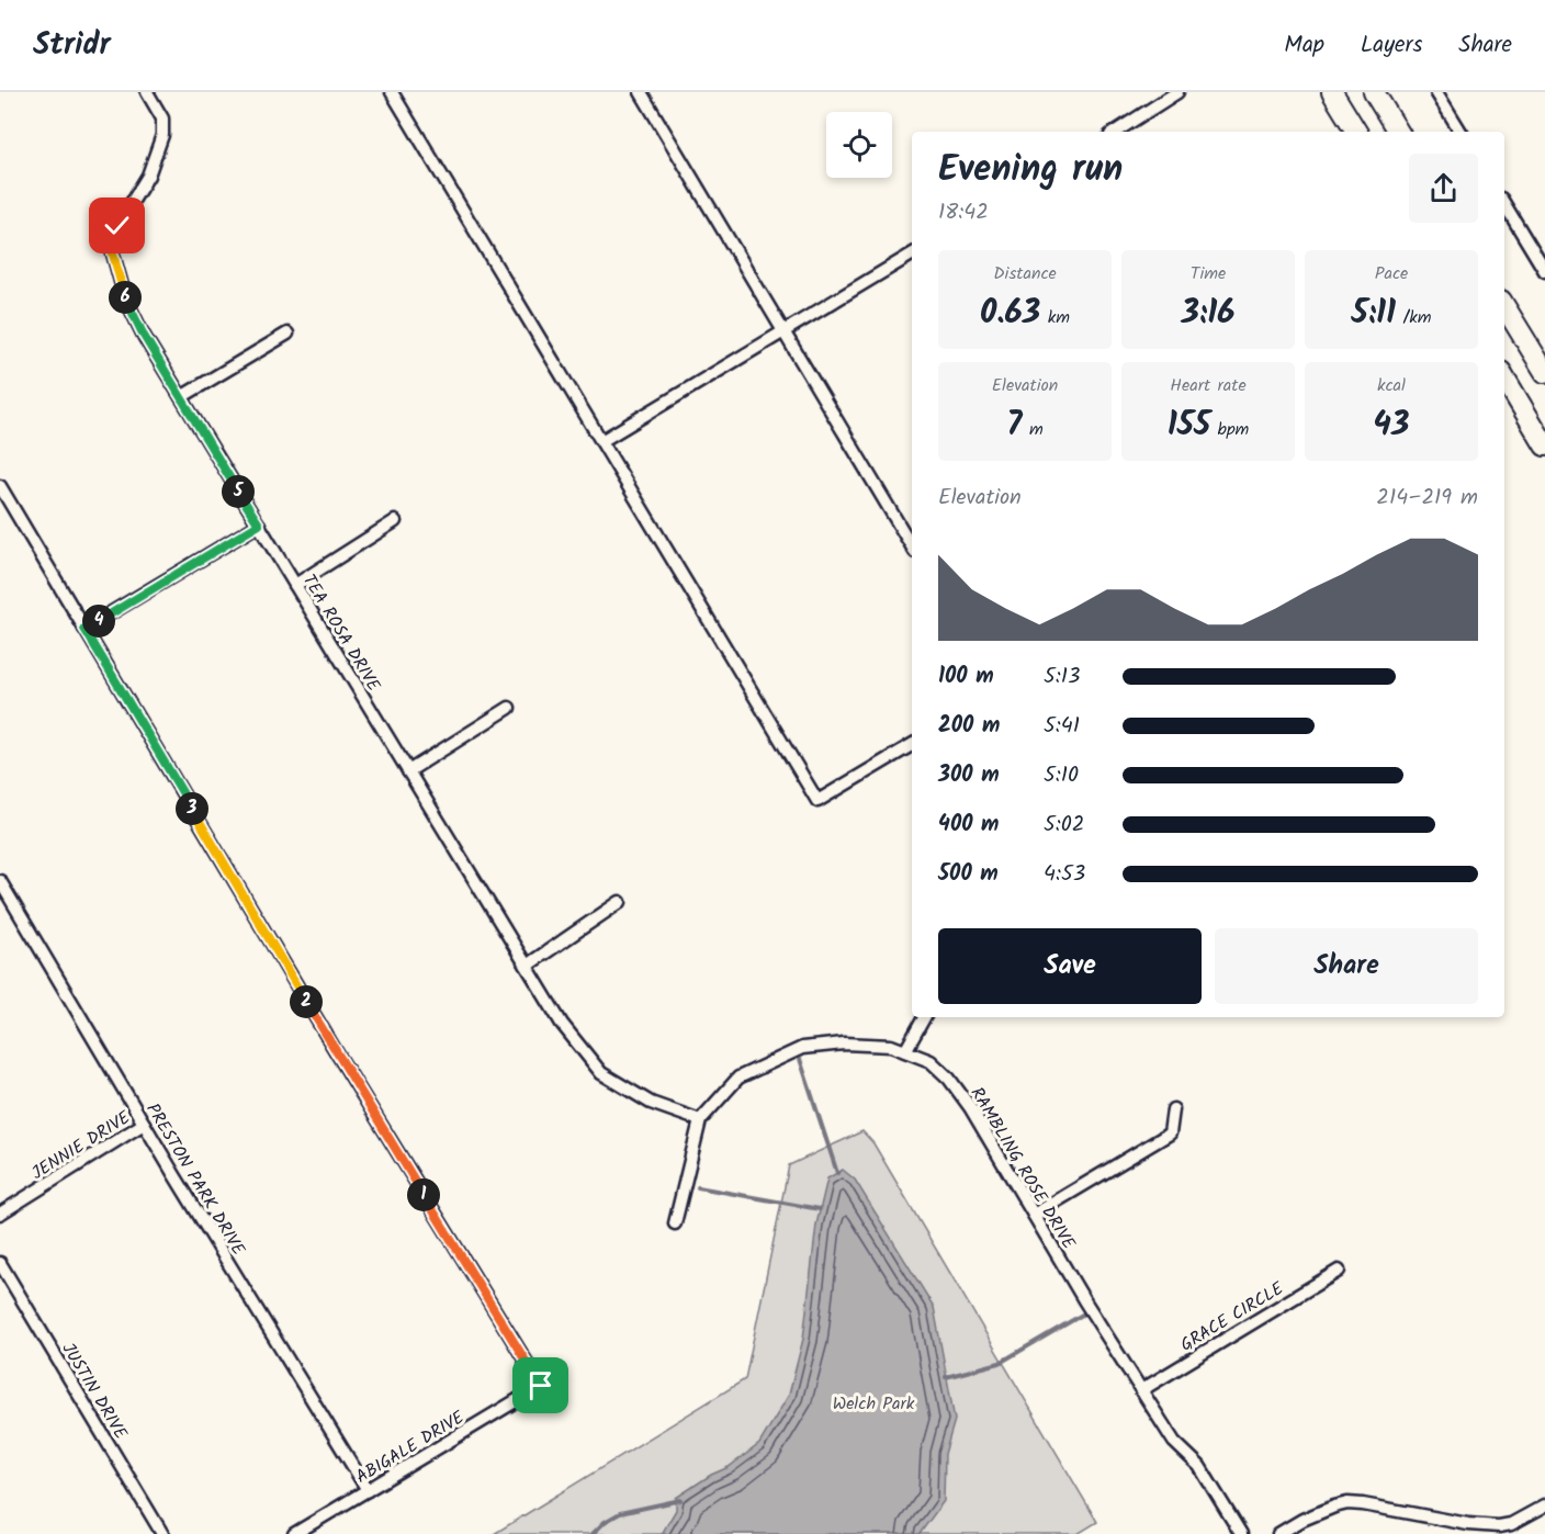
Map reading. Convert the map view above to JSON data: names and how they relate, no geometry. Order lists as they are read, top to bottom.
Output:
{
  "streets": {
    "street": [
      "TEA ROSA DRIVE",
      "JENNIE DRIVE",
      "RAMBLING ROSE DRIVE",
      "PRESTON PARK DRIVE",
      "GRACE CIRCLE",
      "JUSTIN DRIVE",
      "ABIGALE DRIVE"
    ]
  },
  "crossings": [
    ["TEA ROSA DRIVE", "RAMBLING ROSE DRIVE"],
    ["JENNIE DRIVE", "PRESTON PARK DRIVE"],
    ["RAMBLING ROSE DRIVE", "GRACE CIRCLE"],
    ["PRESTON PARK DRIVE", "ABIGALE DRIVE"]
  ],
  "parks": ["Welch Park"],
  "page": {
    "header": "Stridr",
    "nav": ["Map", "Layers", "Share"],
    "heading": ["Evening run", "18:42"],
    "stats": [
      ["Distance", "0.63 km"],
      ["Time", "3:16"],
      ["Pace", "5:11 /km"],
      ["Elevation", "7 m"],
      ["Heart rate", "155 bpm"],
      ["kcal", "43"]
    ],
    "pins": [
      "6",
      "5",
      "4",
      "3",
      "2",
      "1"
    ],
    "chart": ["Elevation", "214–219 m"],
    "list": [
      {
        "name": "100 m",
        "note": "5:13"
      },
      {
        "name": "200 m",
        "note": "5:41"
      },
      {
        "name": "300 m",
        "note": "5:10"
      },
      {
        "name": "400 m",
        "note": "5:02"
      },
      {
        "name": "500 m",
        "note": "4:53"
      }
    ],
    "buttons": ["Save", "Share"]
  }
}
